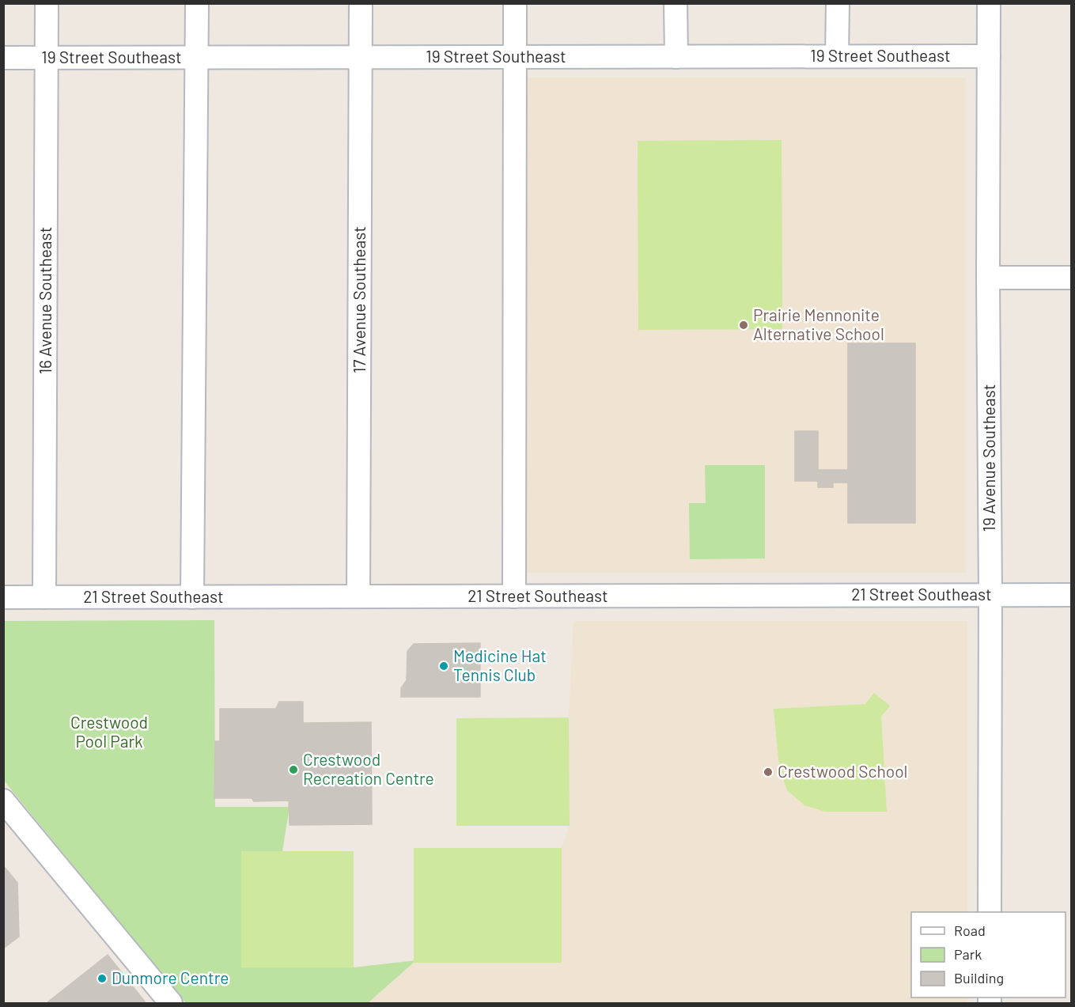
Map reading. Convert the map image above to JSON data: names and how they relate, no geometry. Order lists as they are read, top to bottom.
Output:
{
  "streets": {
    "street": [
      "19 Street Southeast",
      "17 Avenue Southeast",
      "16 Avenue Southeast",
      "19 Avenue Southeast",
      "21 Street Southeast"
    ]
  },
  "crossings": [
    ["19 Street Southeast", "17 Avenue Southeast"],
    ["19 Street Southeast", "16 Avenue Southeast"],
    ["19 Street Southeast", "19 Avenue Southeast"],
    ["17 Avenue Southeast", "21 Street Southeast"],
    ["16 Avenue Southeast", "21 Street Southeast"],
    ["19 Avenue Southeast", "21 Street Southeast"]
  ],
  "parks": ["Crestwood Pool Park"],
  "places": [
    "Prairie Mennonite Alternative School",
    "Medicine Hat Tennis Club",
    "Crestwood Recreation Centre",
    "Crestwood School",
    "Dunmore Centre"
  ],
  "legend": ["Road", "Park", "Building"]
}
